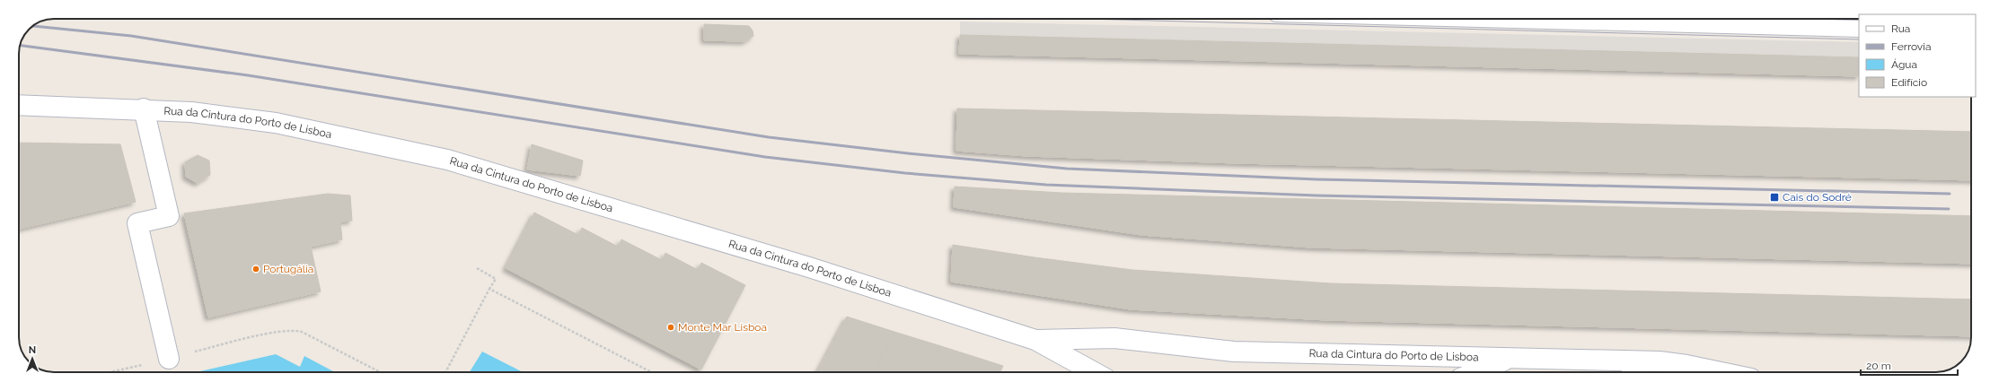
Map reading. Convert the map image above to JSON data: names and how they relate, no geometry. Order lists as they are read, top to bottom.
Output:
{
  "streets": {
    "street": ["Rua da Cintura do Porto de Lisboa"]
  },
  "places": {
    "transit": ["Cais do Sodré"],
    "other": ["Portugália", "Monte Mar Lisboa"]
  },
  "legend": [
    "Rua",
    "Ferrovia",
    "Água",
    "Edifício"
  ],
  "scale_bar": "20 m",
  "north": "top"
}
